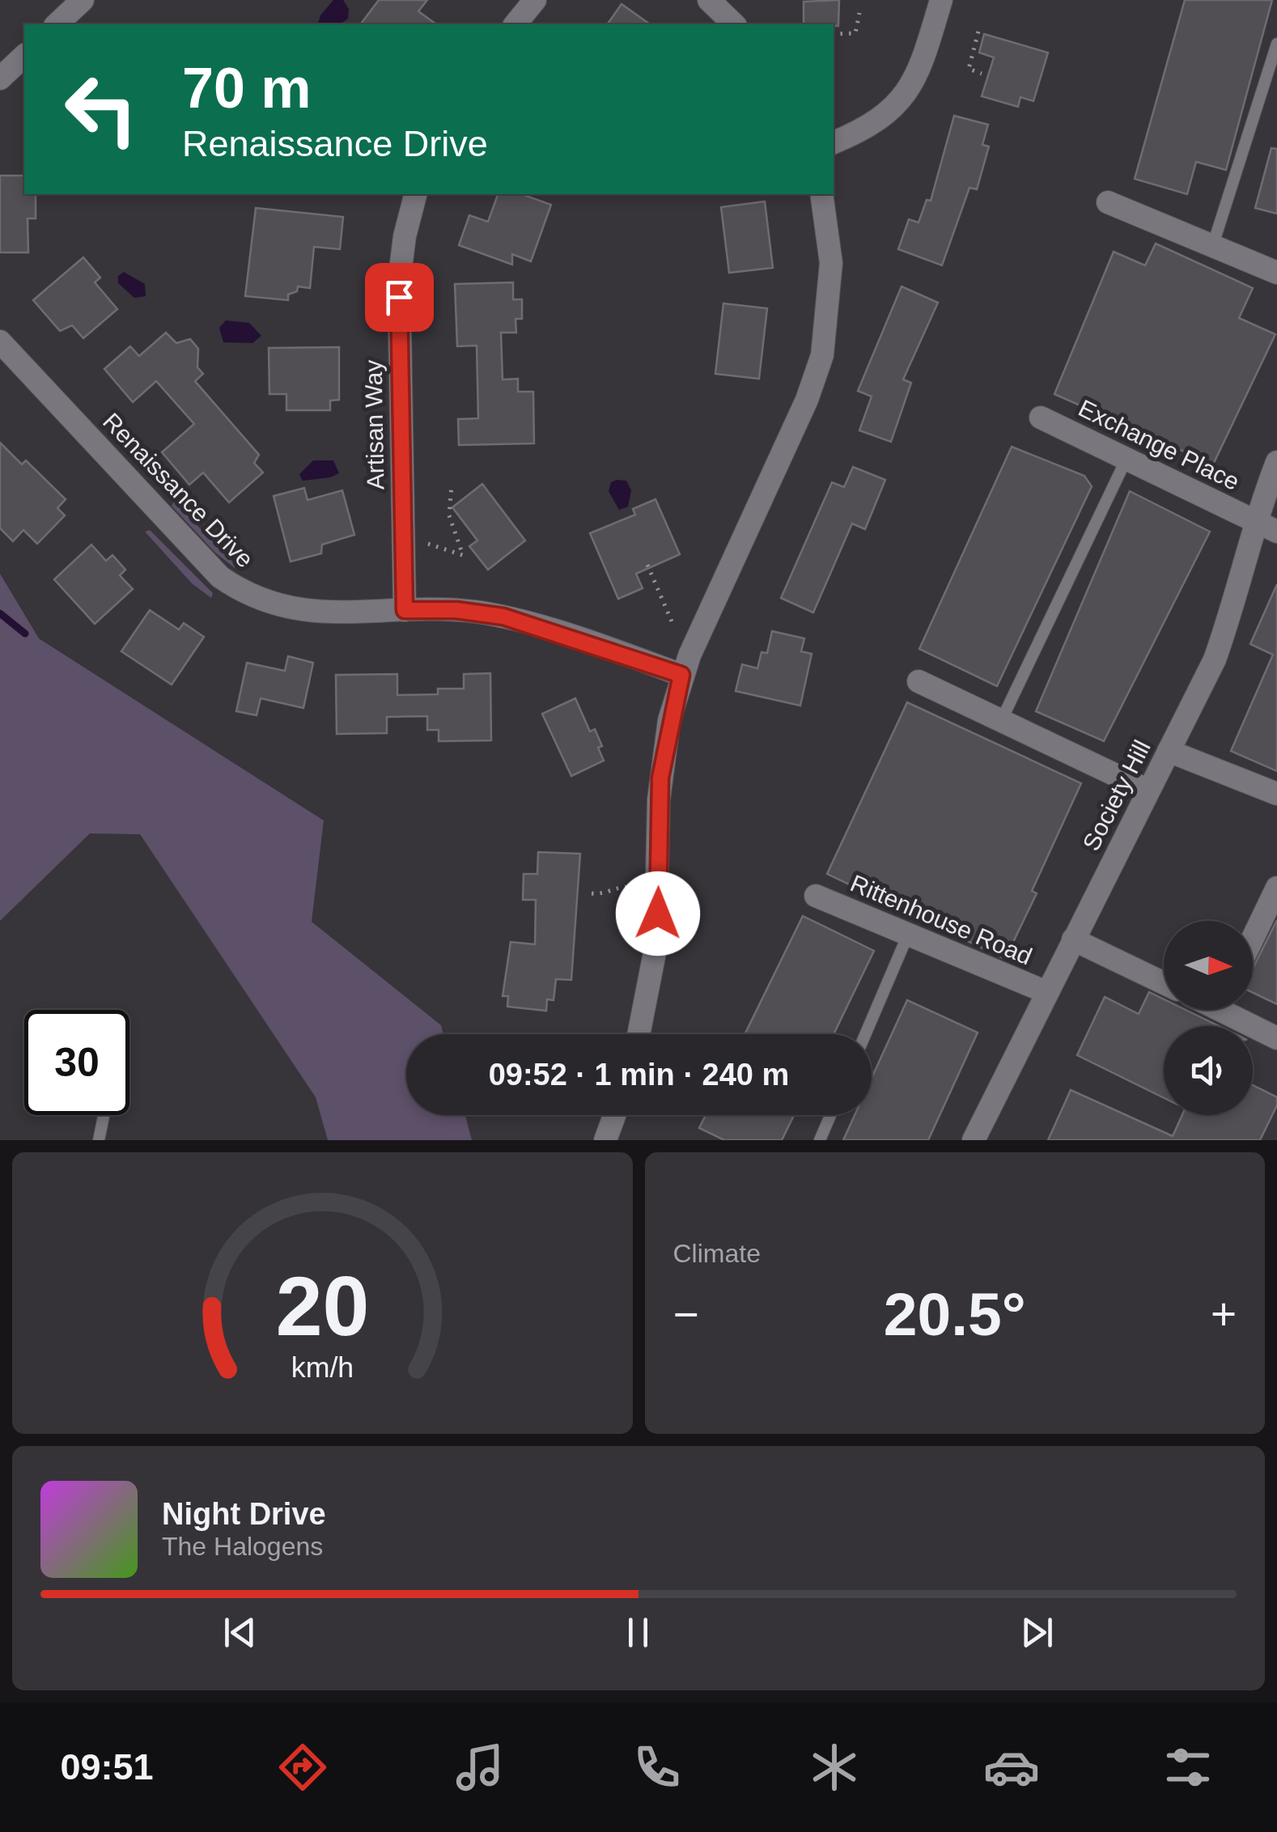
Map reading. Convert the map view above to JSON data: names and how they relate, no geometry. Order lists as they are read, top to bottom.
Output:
{
  "streets": {
    "street": [
      "Artisan Way",
      "Exchange Place",
      "Renaissance Drive",
      "Society Hill",
      "Rittenhouse Road"
    ]
  },
  "crossings": [
    ["Artisan Way", "Renaissance Drive"],
    ["Exchange Place", "Society Hill"],
    ["Society Hill", "Rittenhouse Road"]
  ],
  "north": "right",
  "page": {
    "turn": ["70 m", "Renaissance Drive"],
    "limit": "30",
    "trip": "09:52 · 1 min · 240 m",
    "tile": "Climate",
    "heat": ["−", "20.5°", "+"],
    "song": ["Night Drive", "The Halogens"],
    "tabs": "09:51",
    "gauge": ["20", "km/h"]
  }
}
